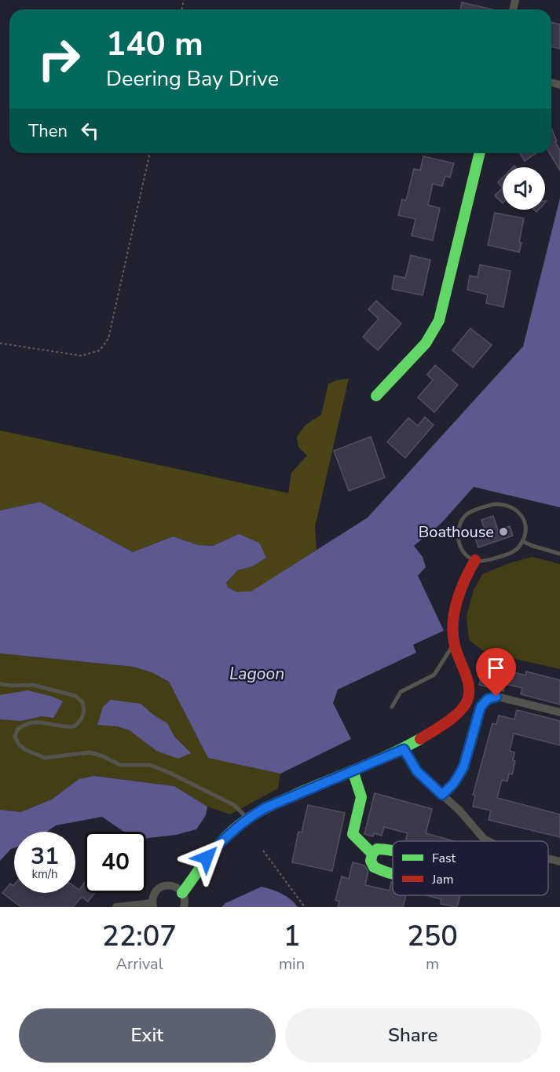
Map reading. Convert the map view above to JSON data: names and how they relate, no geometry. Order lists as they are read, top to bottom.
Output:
{
  "water": ["Lagoon"],
  "places": ["Boathouse"],
  "legend": ["Fast", "Jam"],
  "page": {
    "turn": ["140 m", "Deering Bay Drive"],
    "then": "Then",
    "speed": "31 km/h",
    "limit": "40",
    "eta": [
      "22:07",
      "Arrival",
      "1",
      "min",
      "250",
      "m"
    ],
    "buttons": ["Exit", "Share"]
  }
}
